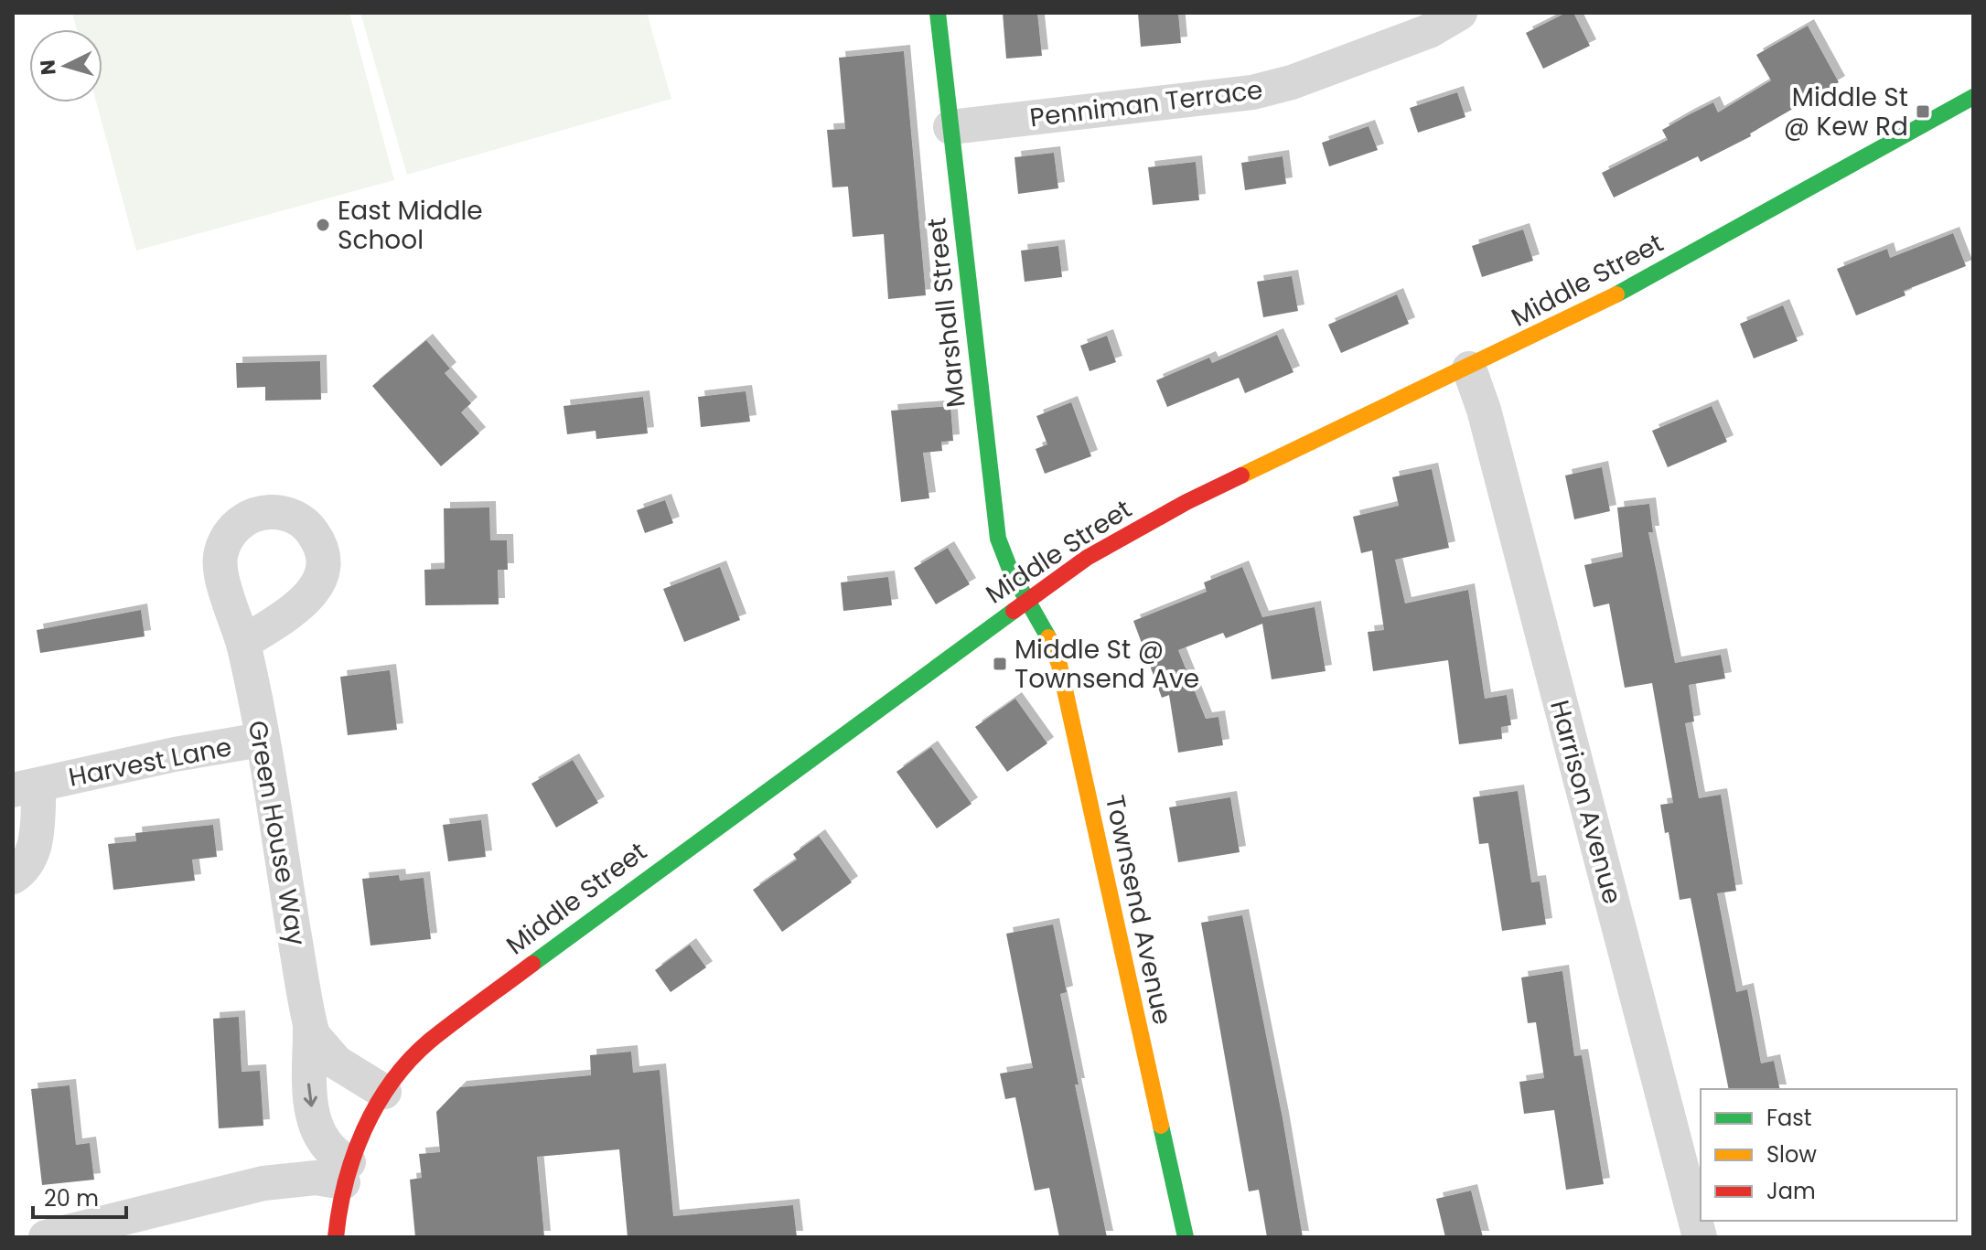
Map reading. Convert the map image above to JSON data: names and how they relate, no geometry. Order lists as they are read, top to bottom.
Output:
{
  "streets": {
    "street": [
      "Penniman Terrace",
      "Middle Street",
      "Marshall Street",
      "Harvest Lane",
      "Harrison Avenue",
      "Green House Way",
      "Townsend Avenue"
    ]
  },
  "crossings": [
    ["Penniman Terrace", "Marshall Street"],
    ["Middle Street", "Marshall Street"],
    ["Middle Street", "Harrison Avenue"],
    ["Middle Street", "Townsend Avenue"],
    ["Marshall Street", "Townsend Avenue"],
    ["Harvest Lane", "Green House Way"]
  ],
  "places": {
    "transit": ["Middle St @ Kew Rd", "Middle St @ Townsend Ave"],
    "other": ["East Middle School"]
  },
  "legend": ["Fast", "Slow", "Jam"],
  "scale_bar": "20 m",
  "north": "left"
}
